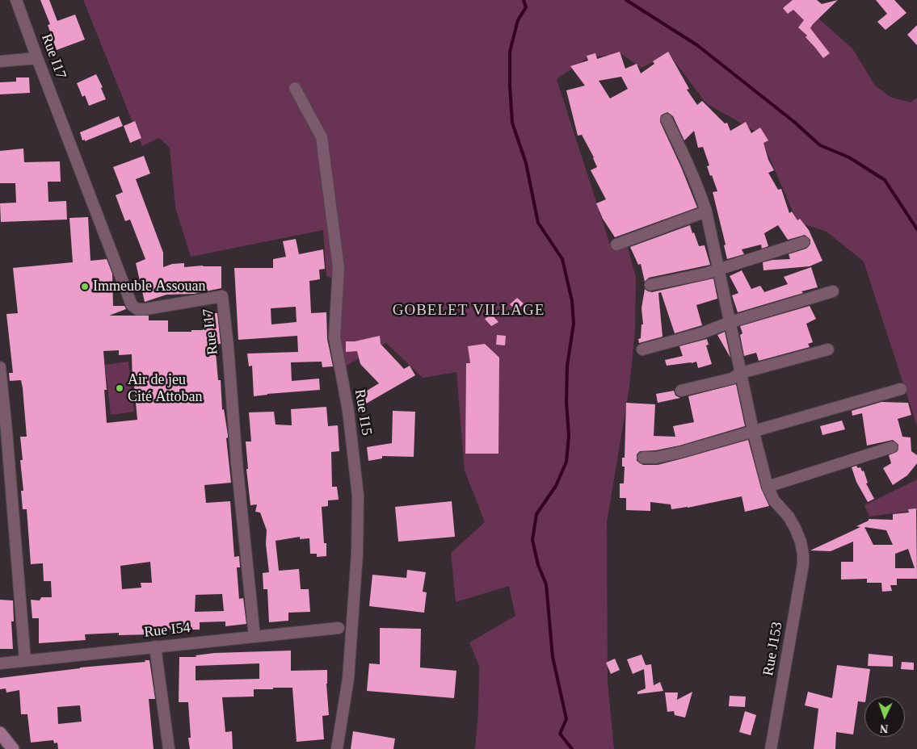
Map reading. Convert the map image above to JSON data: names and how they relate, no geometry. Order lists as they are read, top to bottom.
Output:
{
  "streets": {
    "street": [
      "Rue I17",
      "Rue I15",
      "Rue I54",
      "Rue J153"
    ]
  },
  "crossings": [
    ["Rue I17", "Rue I54"]
  ],
  "districts": ["GOBELET VILLAGE"],
  "places": ["Immeuble Assouan", "Air de jeu Cité Attoban"],
  "north": "bottom"
}
